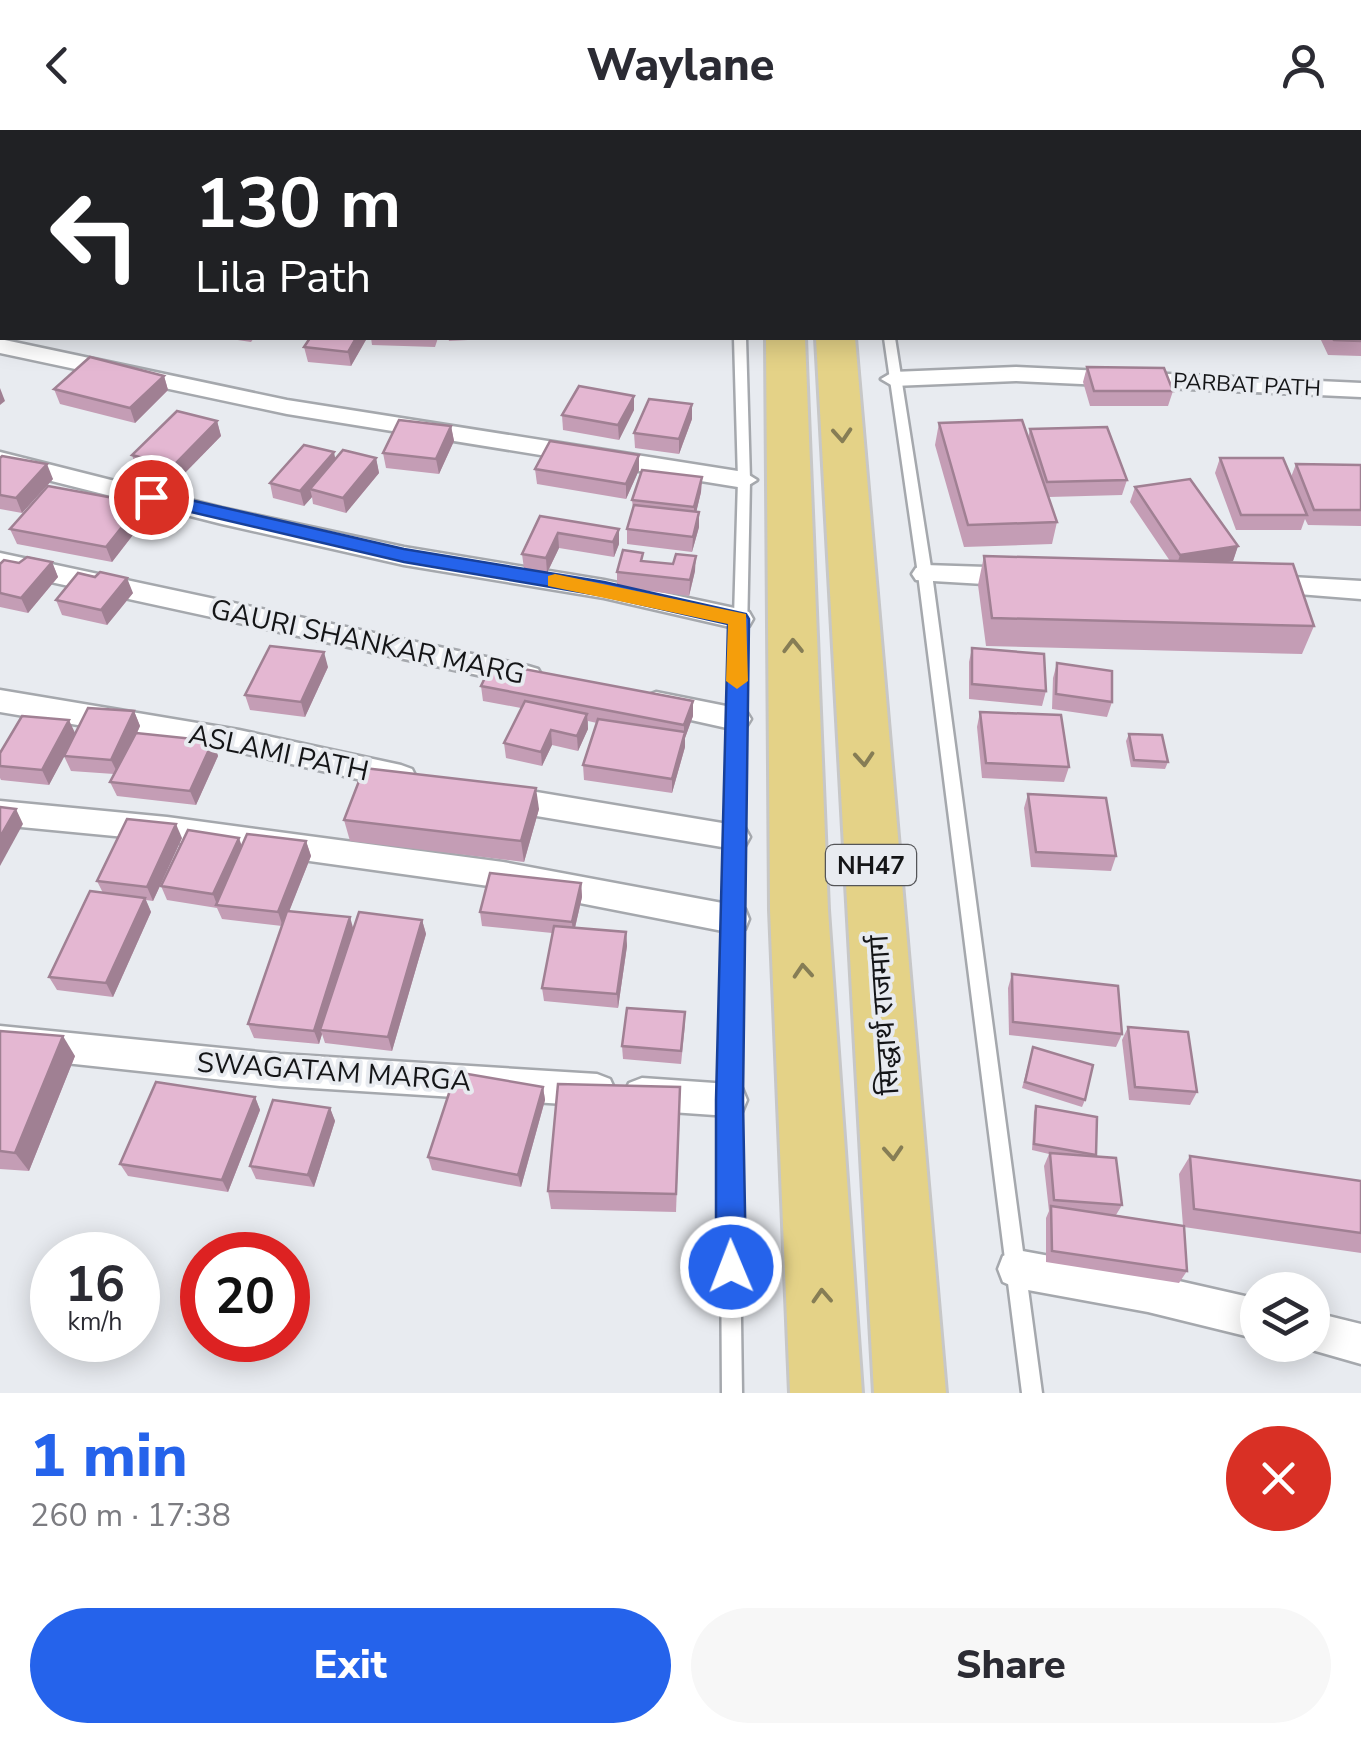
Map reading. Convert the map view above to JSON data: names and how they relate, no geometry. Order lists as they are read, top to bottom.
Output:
{
  "streets": {
    "highway": ["NH47", "सिद्धार्थ राजमार्ग"],
    "street": [
      "PARBAT PATH",
      "GAURI SHANKAR MARG",
      "ASLAMI PATH",
      "SWAGATAM MARGA"
    ]
  },
  "page": {
    "header": "Waylane",
    "turn": ["130 m", "Lila Path"],
    "speed": "16 km/h",
    "limit": "20",
    "heading": ["1 min", "260 m · 17:38"],
    "buttons": ["Exit", "Share"]
  }
}
